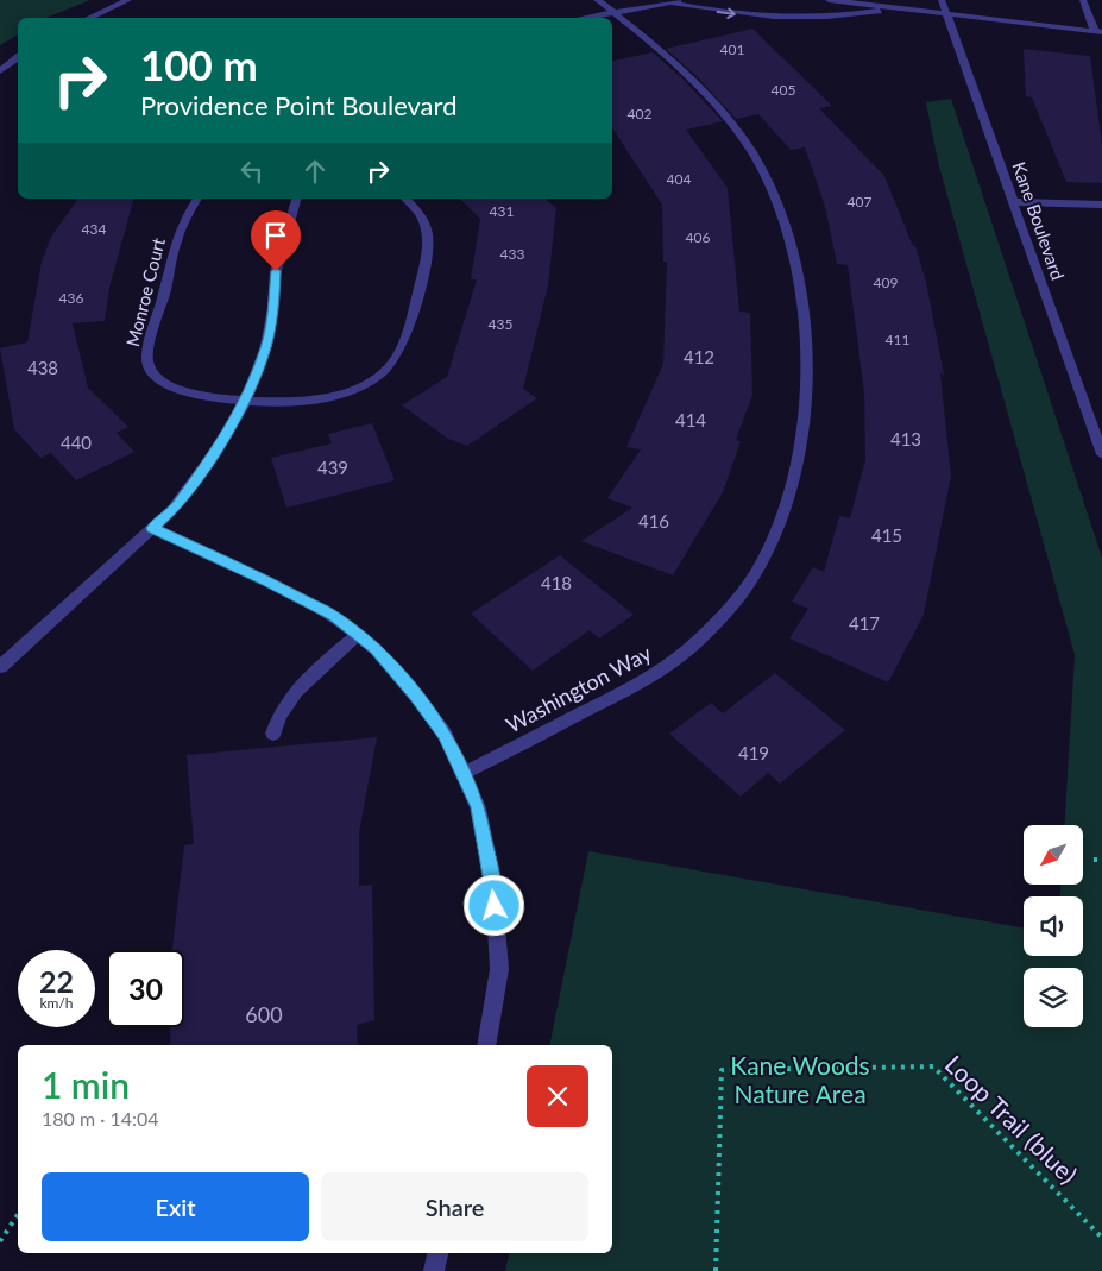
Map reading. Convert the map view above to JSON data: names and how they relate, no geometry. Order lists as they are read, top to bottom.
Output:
{
  "streets": {
    "street": ["Kane Boulevard", "Monroe Court", "Washington Way"],
    "path": ["Loop Trail (blue)"]
  },
  "parks": ["Kane Woods Nature Area"],
  "house_numbers": [
    "401",
    "405",
    "402",
    "404",
    "407",
    "431",
    "434",
    "406",
    "433",
    "409",
    "436",
    "435",
    "411",
    "412",
    "438",
    "414",
    "413",
    "440",
    "439",
    "416",
    "415",
    "418",
    "417",
    "419",
    "600"
  ],
  "north": "bottom left",
  "page": {
    "turn": ["100 m", "Providence Point Boulevard"],
    "speed": "22 km/h",
    "limit": "30",
    "heading": ["1 min", "180 m · 14:04"],
    "buttons": ["Exit", "Share"]
  }
}
